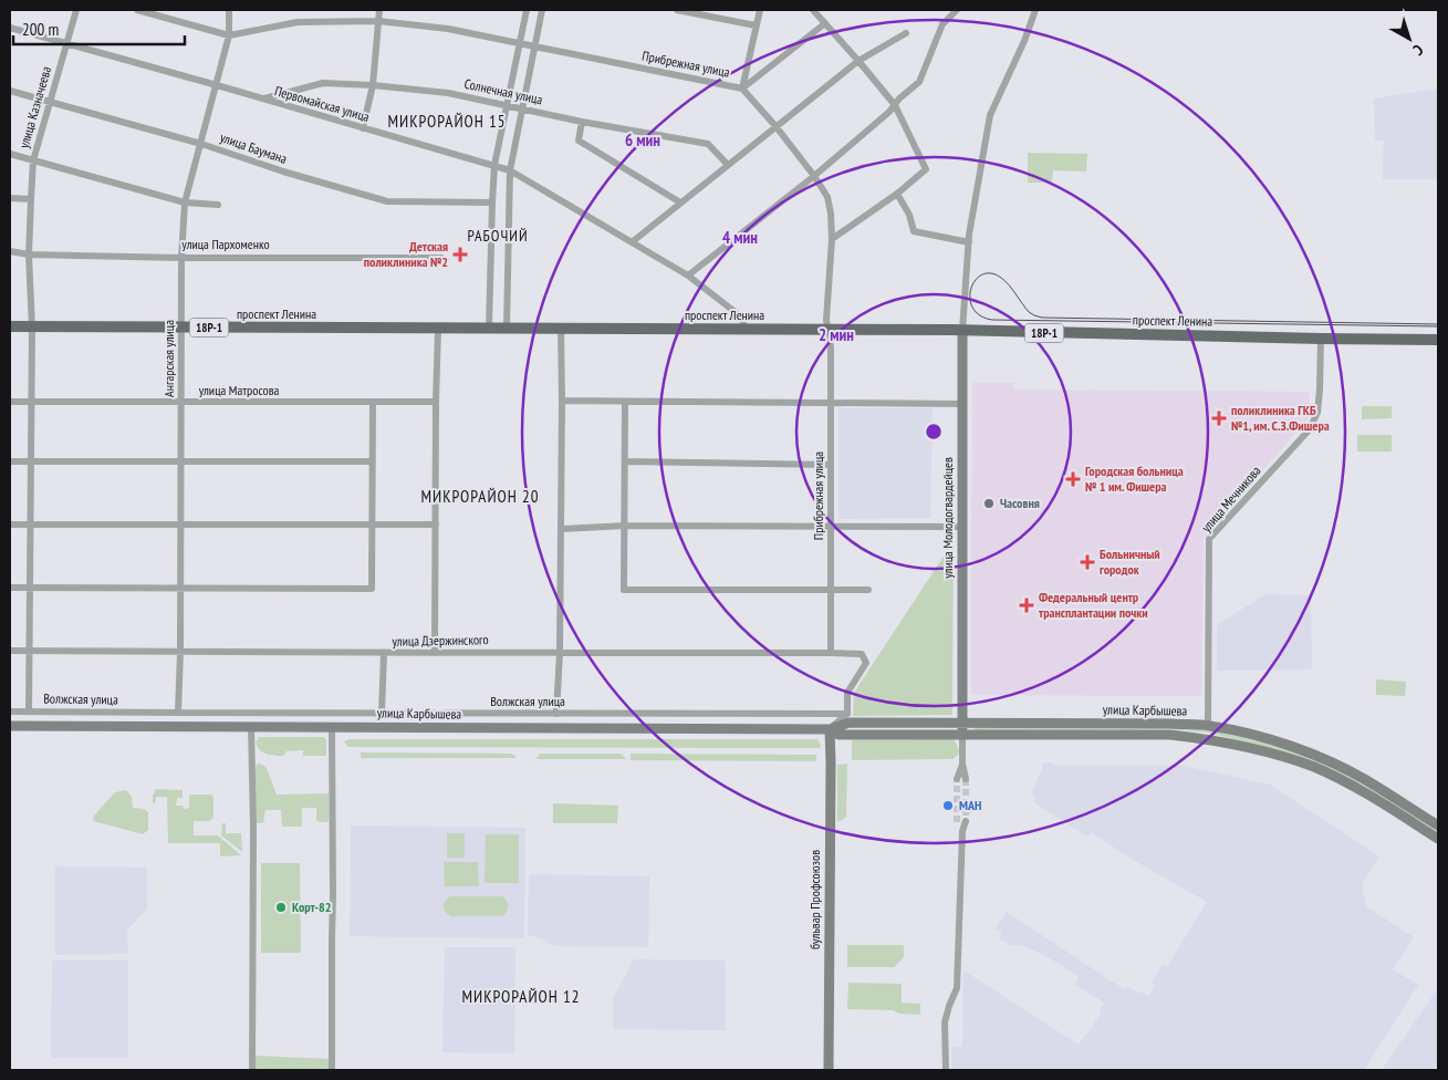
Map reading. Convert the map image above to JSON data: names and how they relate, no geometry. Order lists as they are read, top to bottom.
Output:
{
  "streets": {
    "main road": ["проспект Ленина", "18Р-1"],
    "street": [
      "Прибрежная улица",
      "Солнечная улица",
      "Первомайская улица",
      "улица Казначеева",
      "улица Баумана",
      "улица Пархоменко",
      "Ангарская улица",
      "улица Матросова",
      "улица Мечникова",
      "улица Молодогвардейцев",
      "улица Дзержинского",
      "Волжская улица",
      "улица Карбышева",
      "бульвар Профсоюзов"
    ]
  },
  "crossings": [
    ["Прибрежная улица", "проспект Ленина"],
    ["Прибрежная улица", "Ангарская улица"],
    ["Прибрежная улица", "улица Дзержинского"],
    ["Солнечная улица", "Первомайская улица"],
    ["Первомайская улица", "улица Казначеева"],
    ["Первомайская улица", "проспект Ленина"],
    ["Первомайская улица", "Ангарская улица"],
    ["улица Казначеева", "улица Баумана"],
    ["улица Казначеева", "улица Пархоменко"],
    ["улица Казначеева", "проспект Ленина"],
    ["улица Казначеева", "улица Матросова"],
    ["улица Казначеева", "улица Дзержинского"],
    ["улица Казначеева", "Волжская улица"],
    ["улица Баумана", "Ангарская улица"],
    ["улица Пархоменко", "Ангарская улица"],
    ["проспект Ленина", "Ангарская улица"],
    ["проспект Ленина", "улица Мечникова"],
    ["проспект Ленина", "улица Молодогвардейцев"],
    ["Ангарская улица", "улица Матросова"],
    ["Ангарская улица", "улица Дзержинского"],
    ["Ангарская улица", "Волжская улица"],
    ["улица Мечникова", "улица Карбышева"],
    ["улица Молодогвардейцев", "улица Карбышева"],
    ["улица Дзержинского", "Волжская улица"],
    ["улица Карбышева", "бульвар Профсоюзов"]
  ],
  "districts": [
    "МИКРОРАЙОН 15",
    "РАБОЧИЙ",
    "МИКРОРАЙОН 20",
    "МИКРОРАЙОН 12"
  ],
  "places": {
    "health": [
      "Детская поликлиника №2",
      "поликлиника ГКБ №1, им. С.З.Фишера",
      "Городская больница № 1 им. Фишера",
      "Больничный городок",
      "Федеральный центр трансплантации почки"
    ],
    "other": ["Часовня", "МАН", "Корт-82"]
  },
  "scale_bar": "200 m",
  "north": "bottom right",
  "rings": ["6 мин", "4 мин", "2 мин"]
}
